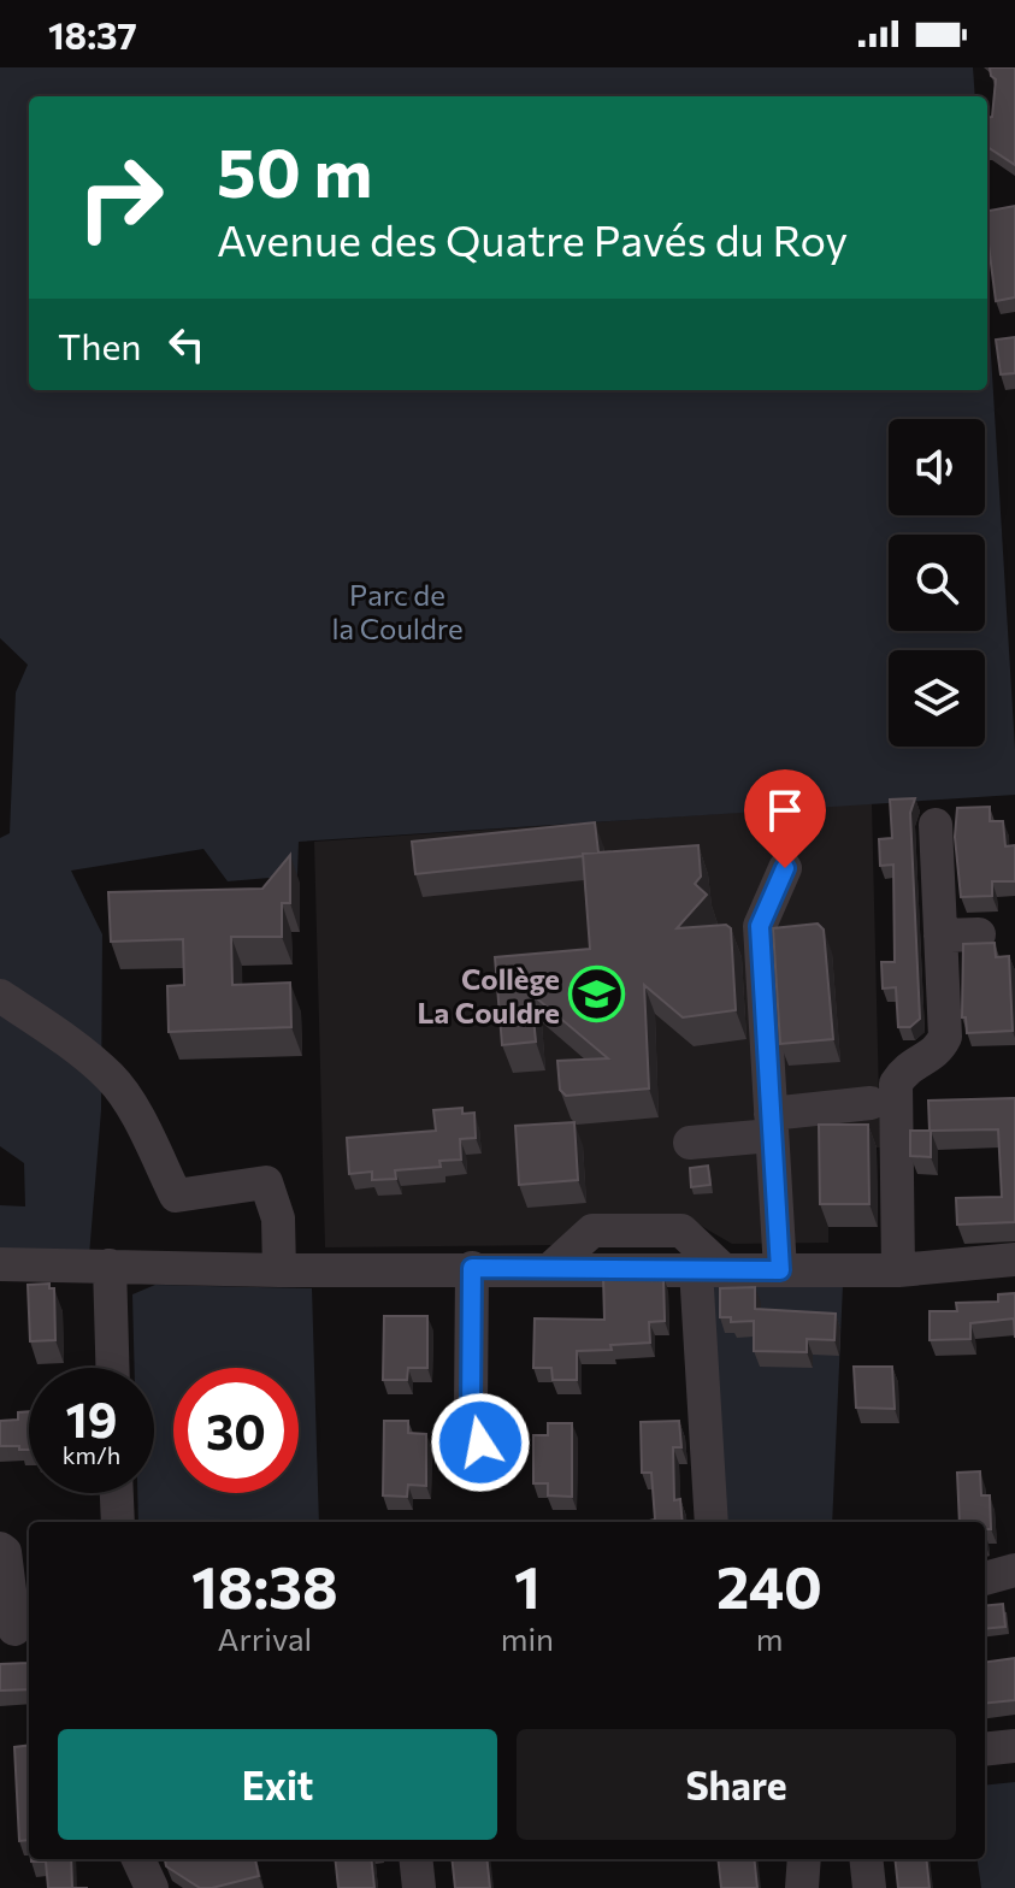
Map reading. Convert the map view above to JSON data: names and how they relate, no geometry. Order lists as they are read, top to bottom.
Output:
{
  "parks": ["Parc de la Couldre"],
  "places": {
    "school or university": ["Collège La Couldre"]
  },
  "page": {
    "status": "18:37",
    "turn": ["50 m", "Avenue des Quatre Pavés du Roy"],
    "then": "Then",
    "speed": "19 km/h",
    "limit": "30",
    "eta": [
      "18:38",
      "Arrival",
      "1",
      "min",
      "240",
      "m"
    ],
    "buttons": ["Exit", "Share"]
  }
}
